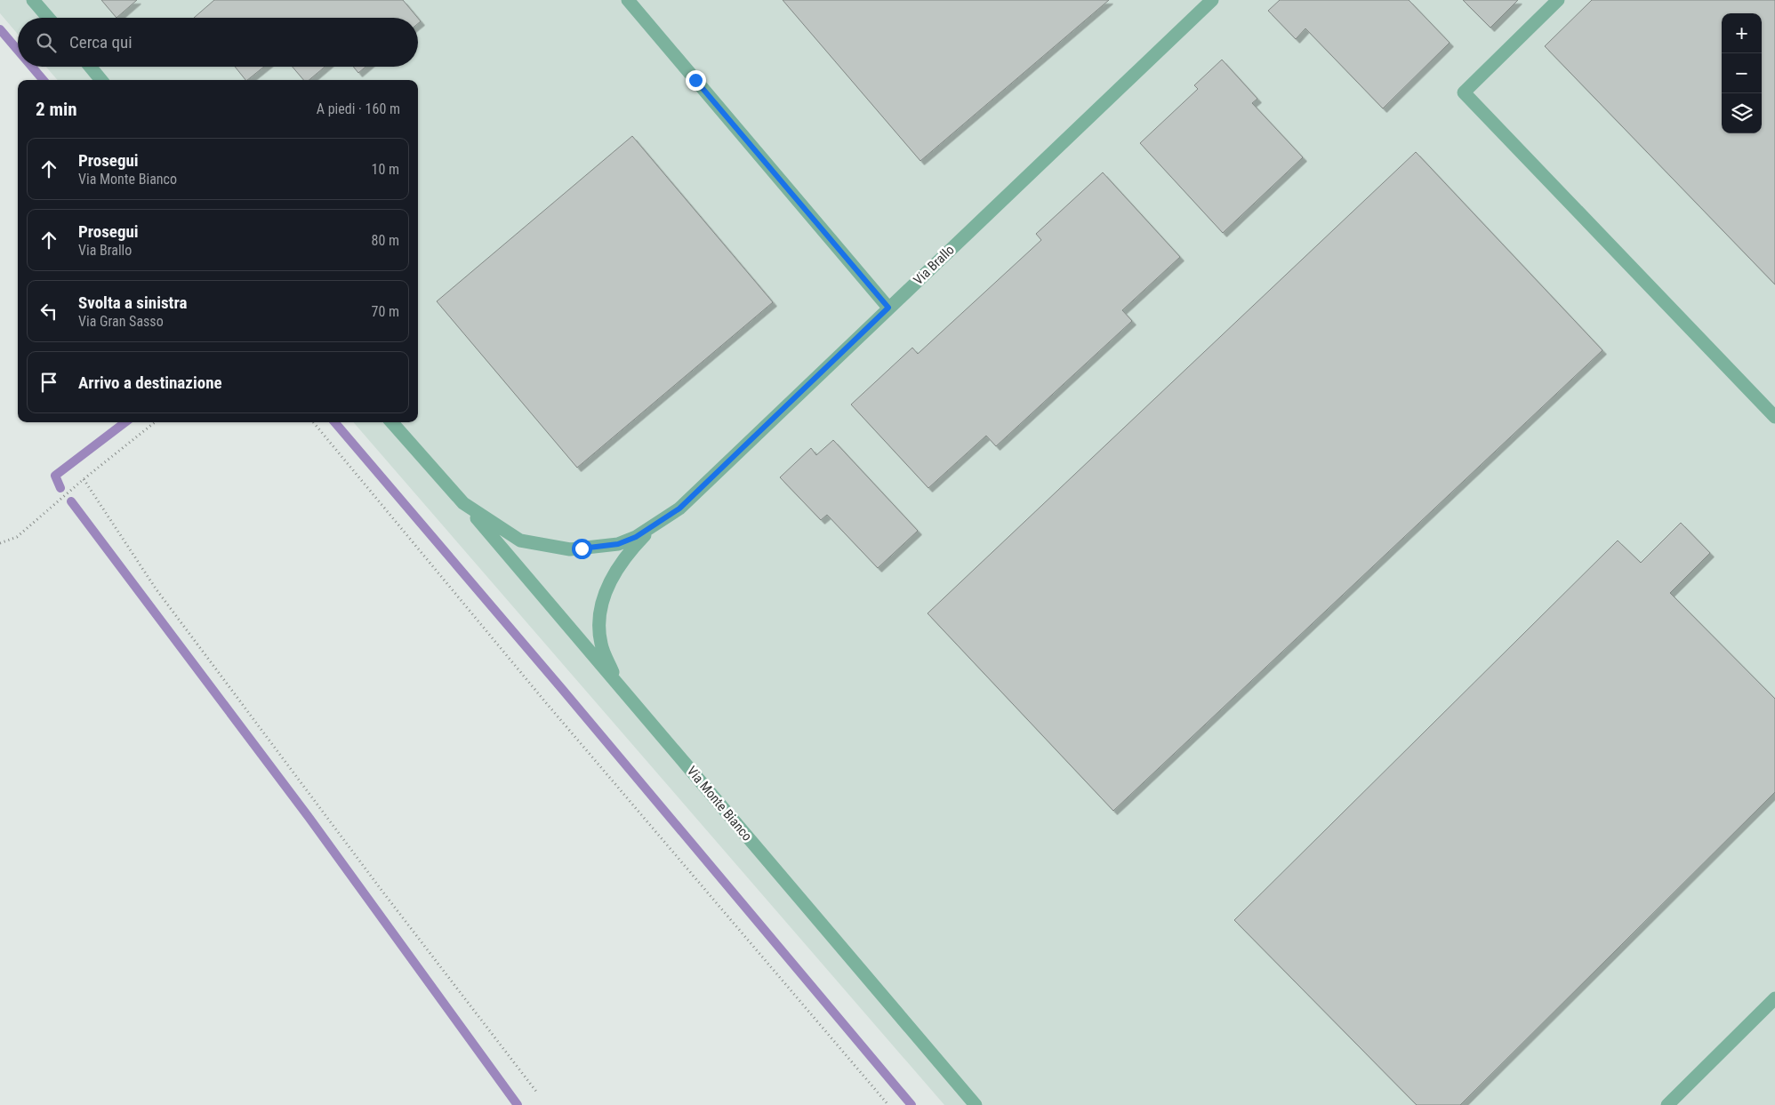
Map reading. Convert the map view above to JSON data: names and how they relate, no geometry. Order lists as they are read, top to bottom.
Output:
{
  "streets": {
    "street": ["Via Brallo", "Via Monte Bianco"]
  },
  "crossings": [
    ["Via Brallo", "Via Monte Bianco"]
  ],
  "page": {
    "map_buttons": ["+", "−"],
    "search": "Cerca qui",
    "heading": ["2 min", "A piedi · 160 m"],
    "list": [
      ["Prosegui", "Via Monte Bianco", "10 m"],
      ["Prosegui", "Via Brallo", "80 m"],
      ["Svolta a sinistra", "Via Gran Sasso", "70 m"],
      "Arrivo a destinazione"
    ]
  }
}
